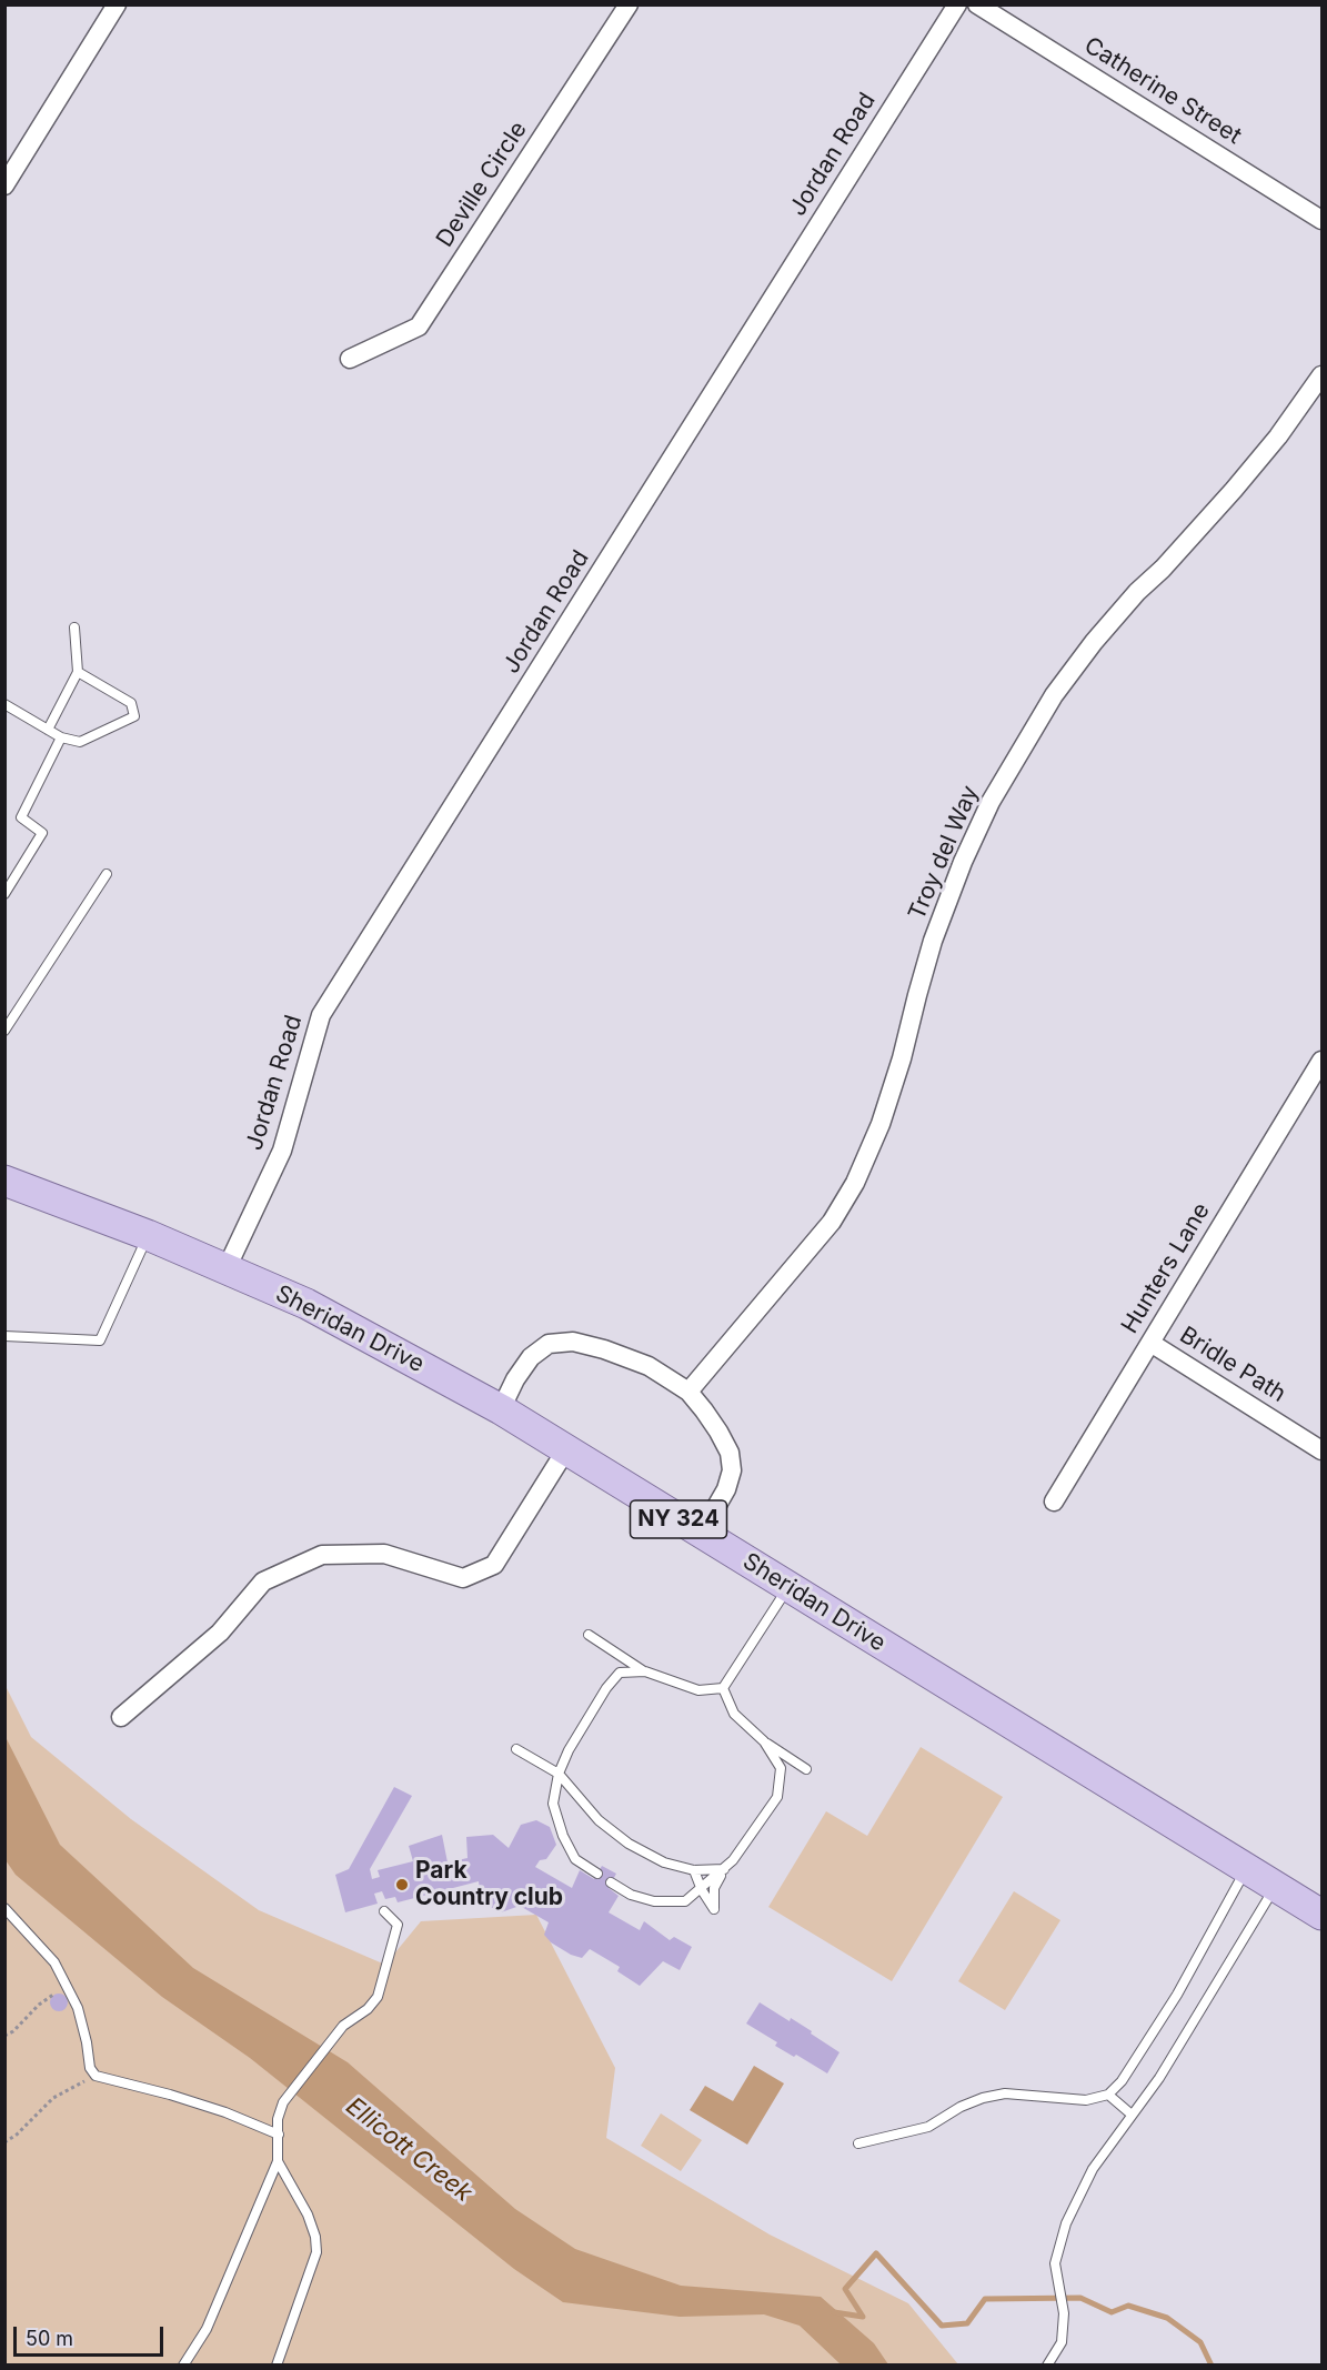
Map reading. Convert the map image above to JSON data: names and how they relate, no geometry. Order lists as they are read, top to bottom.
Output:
{
  "streets": {
    "main road": ["Sheridan Drive", "NY 324"],
    "street": [
      "Catherine Street",
      "Jordan Road",
      "Deville Circle",
      "Troy del Way",
      "Hunters Lane",
      "Bridle Path"
    ]
  },
  "crossings": [
    ["Jordan Road", "Sheridan Drive"],
    ["Hunters Lane", "Bridle Path"]
  ],
  "water": ["Ellicott Creek"],
  "places": ["Park Country club"],
  "scale_bar": "50 m"
}
